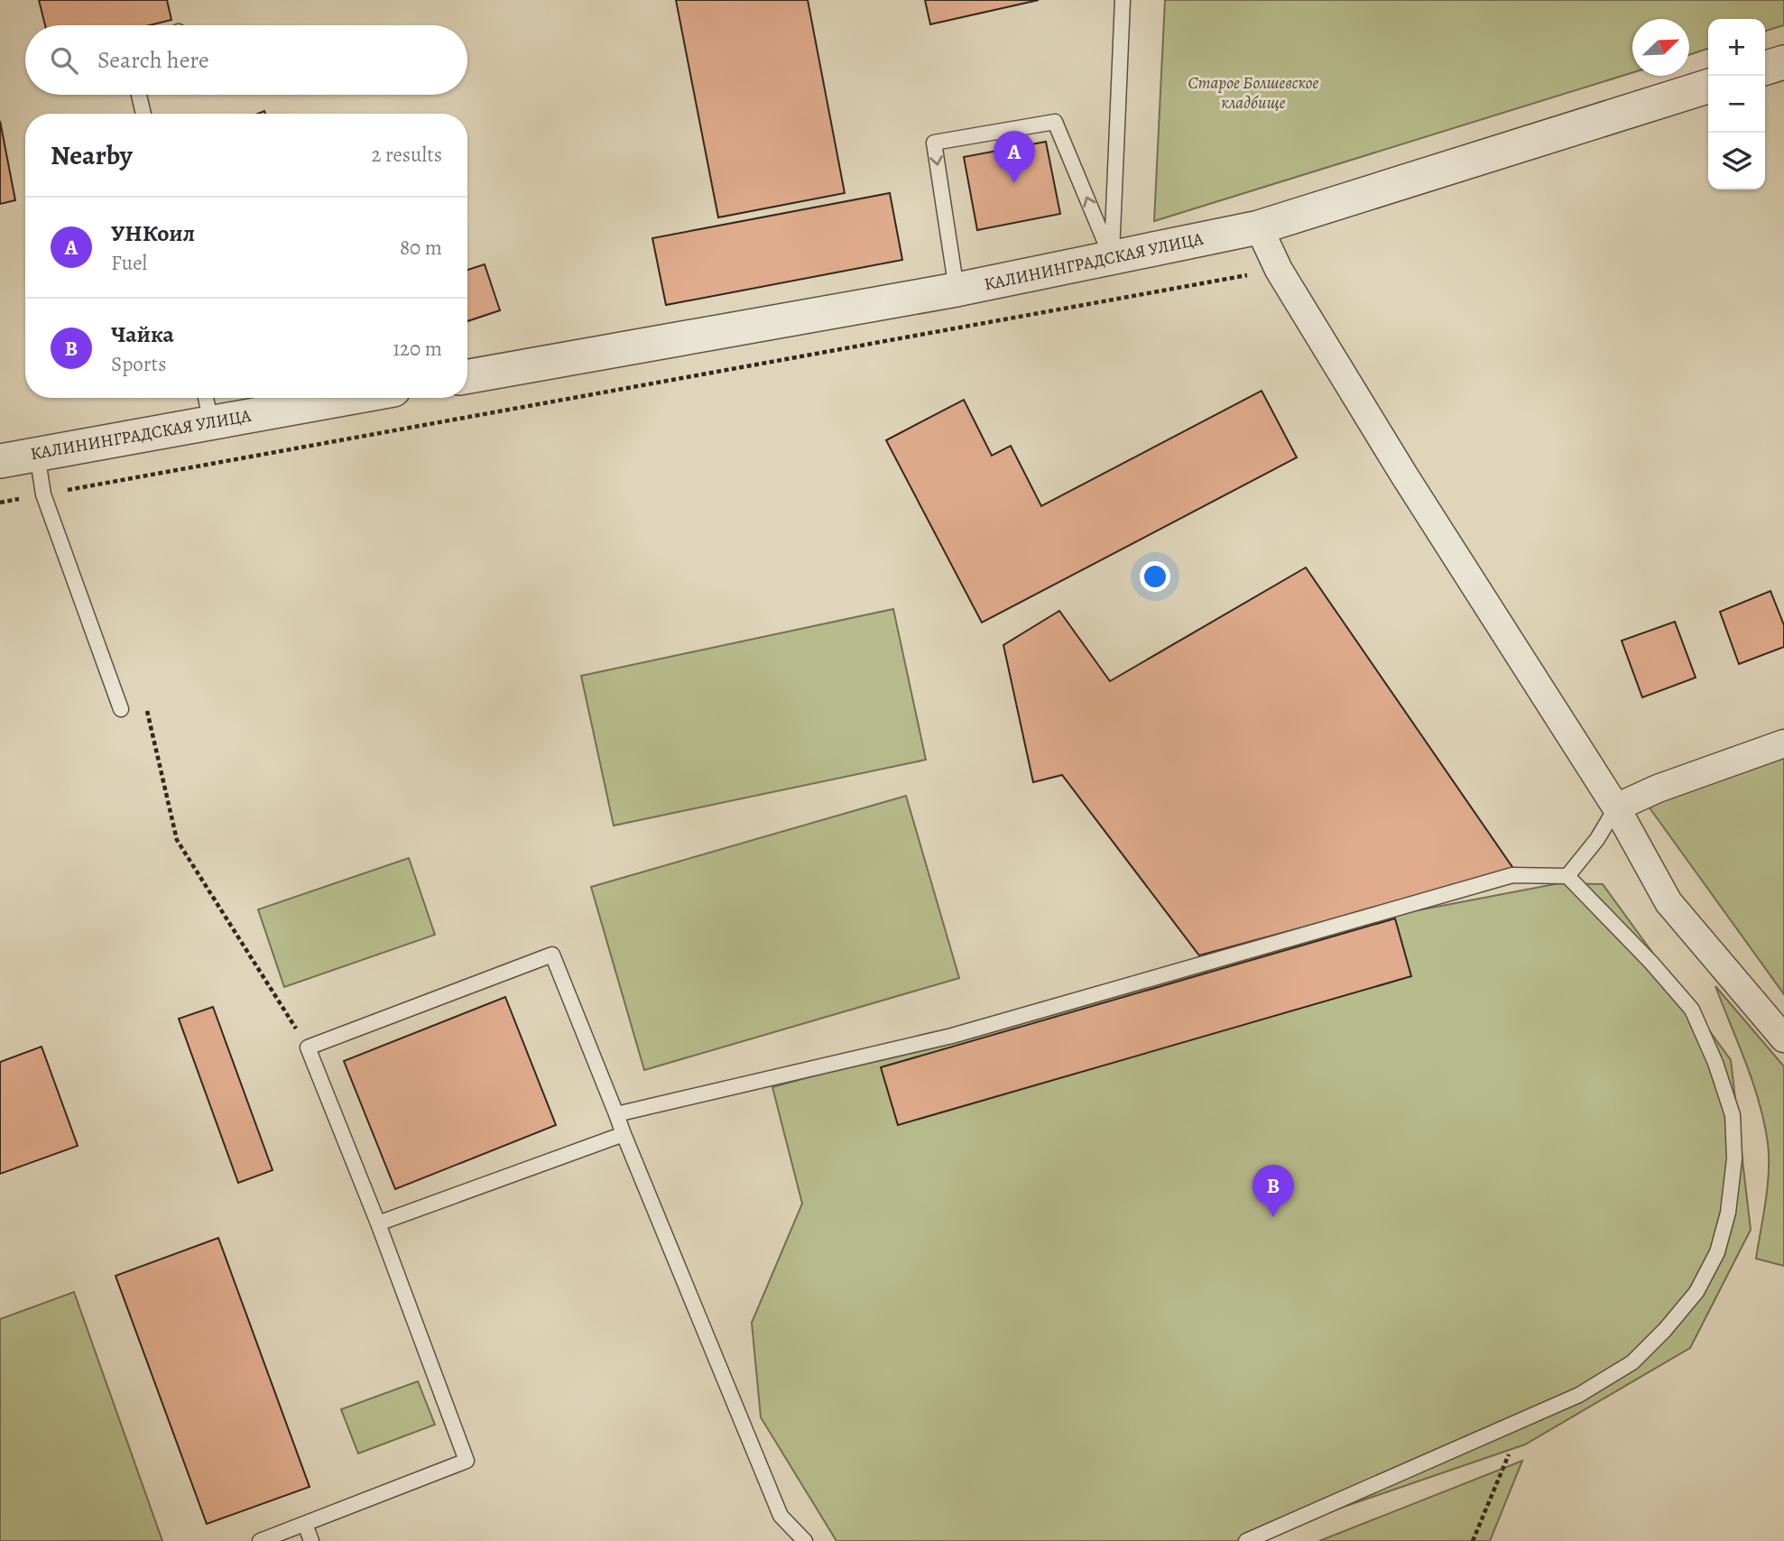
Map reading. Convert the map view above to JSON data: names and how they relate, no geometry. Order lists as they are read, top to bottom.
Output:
{
  "streets": {
    "street": ["КАЛИНИНГРАДСКАЯ УЛИЦА"]
  },
  "parks": ["Старое Болшевское кладбище"],
  "north": "top right",
  "page": {
    "map_buttons": ["+", "−"],
    "search": "Search here",
    "heading": ["Nearby", "2 results"],
    "pins": ["A", "B"],
    "list": [
      {
        "mark": "A",
        "name": "УНКоил",
        "note": "Fuel",
        "value": "80 m"
      },
      {
        "mark": "B",
        "name": "Чайка",
        "note": "Sports",
        "value": "120 m"
      }
    ]
  }
}
